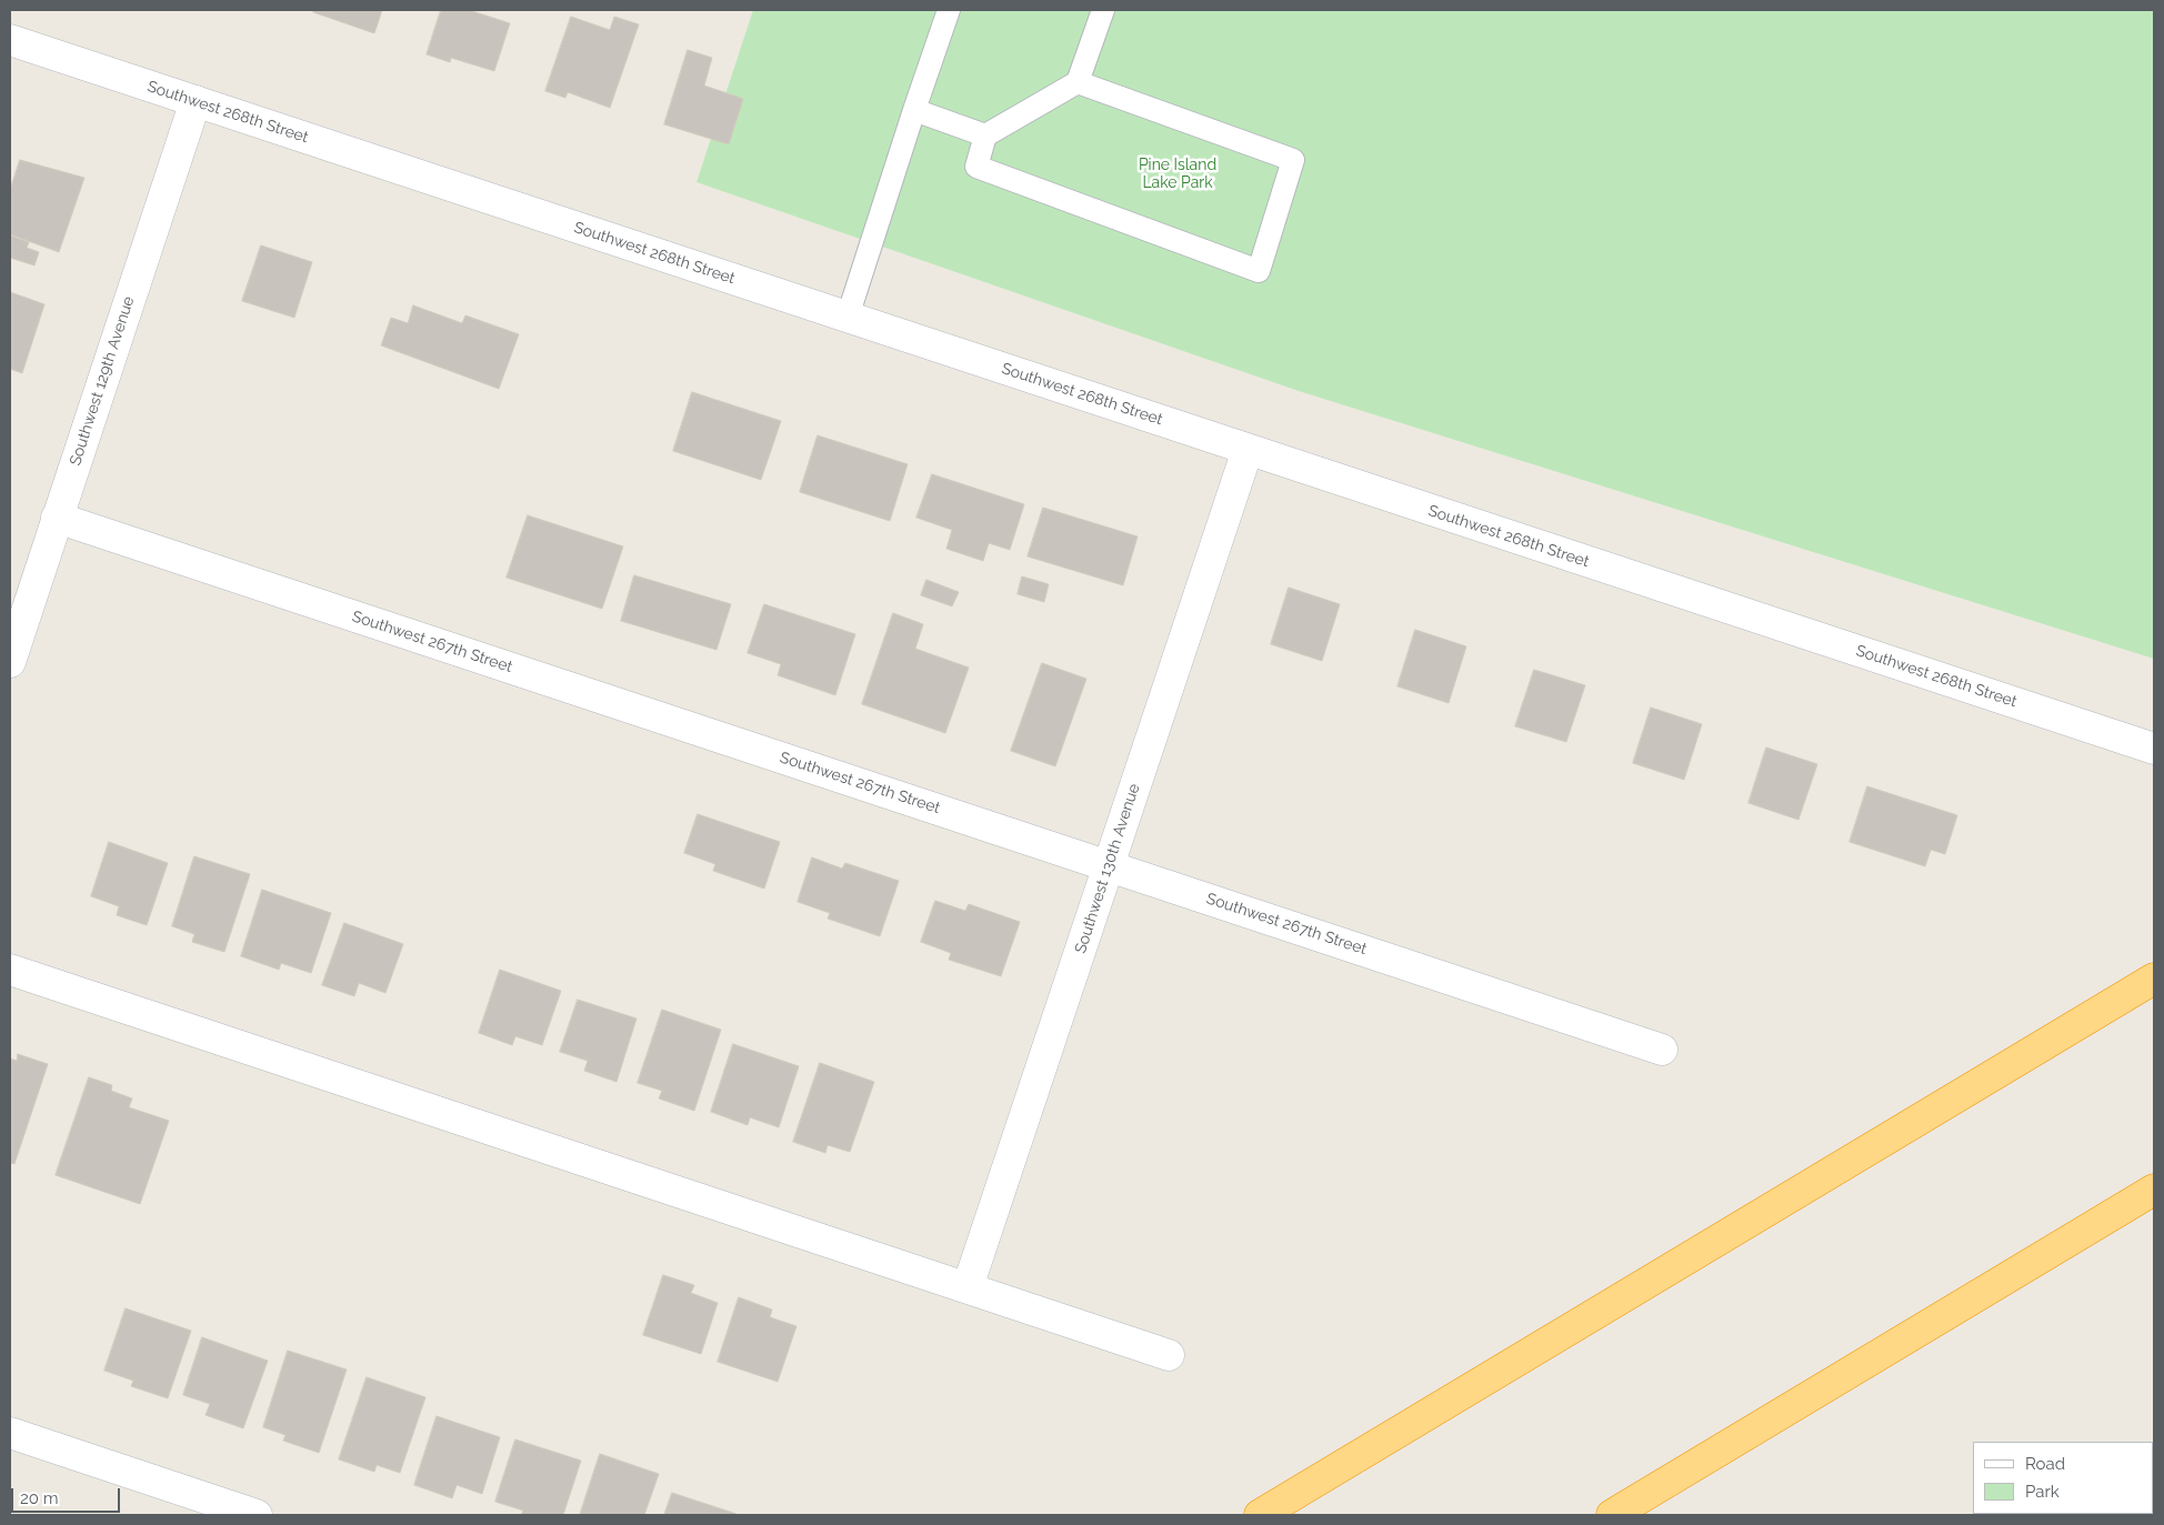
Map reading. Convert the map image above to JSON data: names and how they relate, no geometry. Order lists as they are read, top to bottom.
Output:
{
  "streets": {
    "street": [
      "Southwest 268th Street",
      "Southwest 129th Avenue",
      "Southwest 267th Street",
      "Southwest 130th Avenue"
    ]
  },
  "crossings": [
    ["Southwest 268th Street", "Southwest 129th Avenue"],
    ["Southwest 268th Street", "Southwest 130th Avenue"],
    ["Southwest 129th Avenue", "Southwest 267th Street"],
    ["Southwest 267th Street", "Southwest 130th Avenue"]
  ],
  "parks": ["Pine Island Lake Park"],
  "legend": ["Road", "Park"],
  "scale_bar": "20 m"
}
